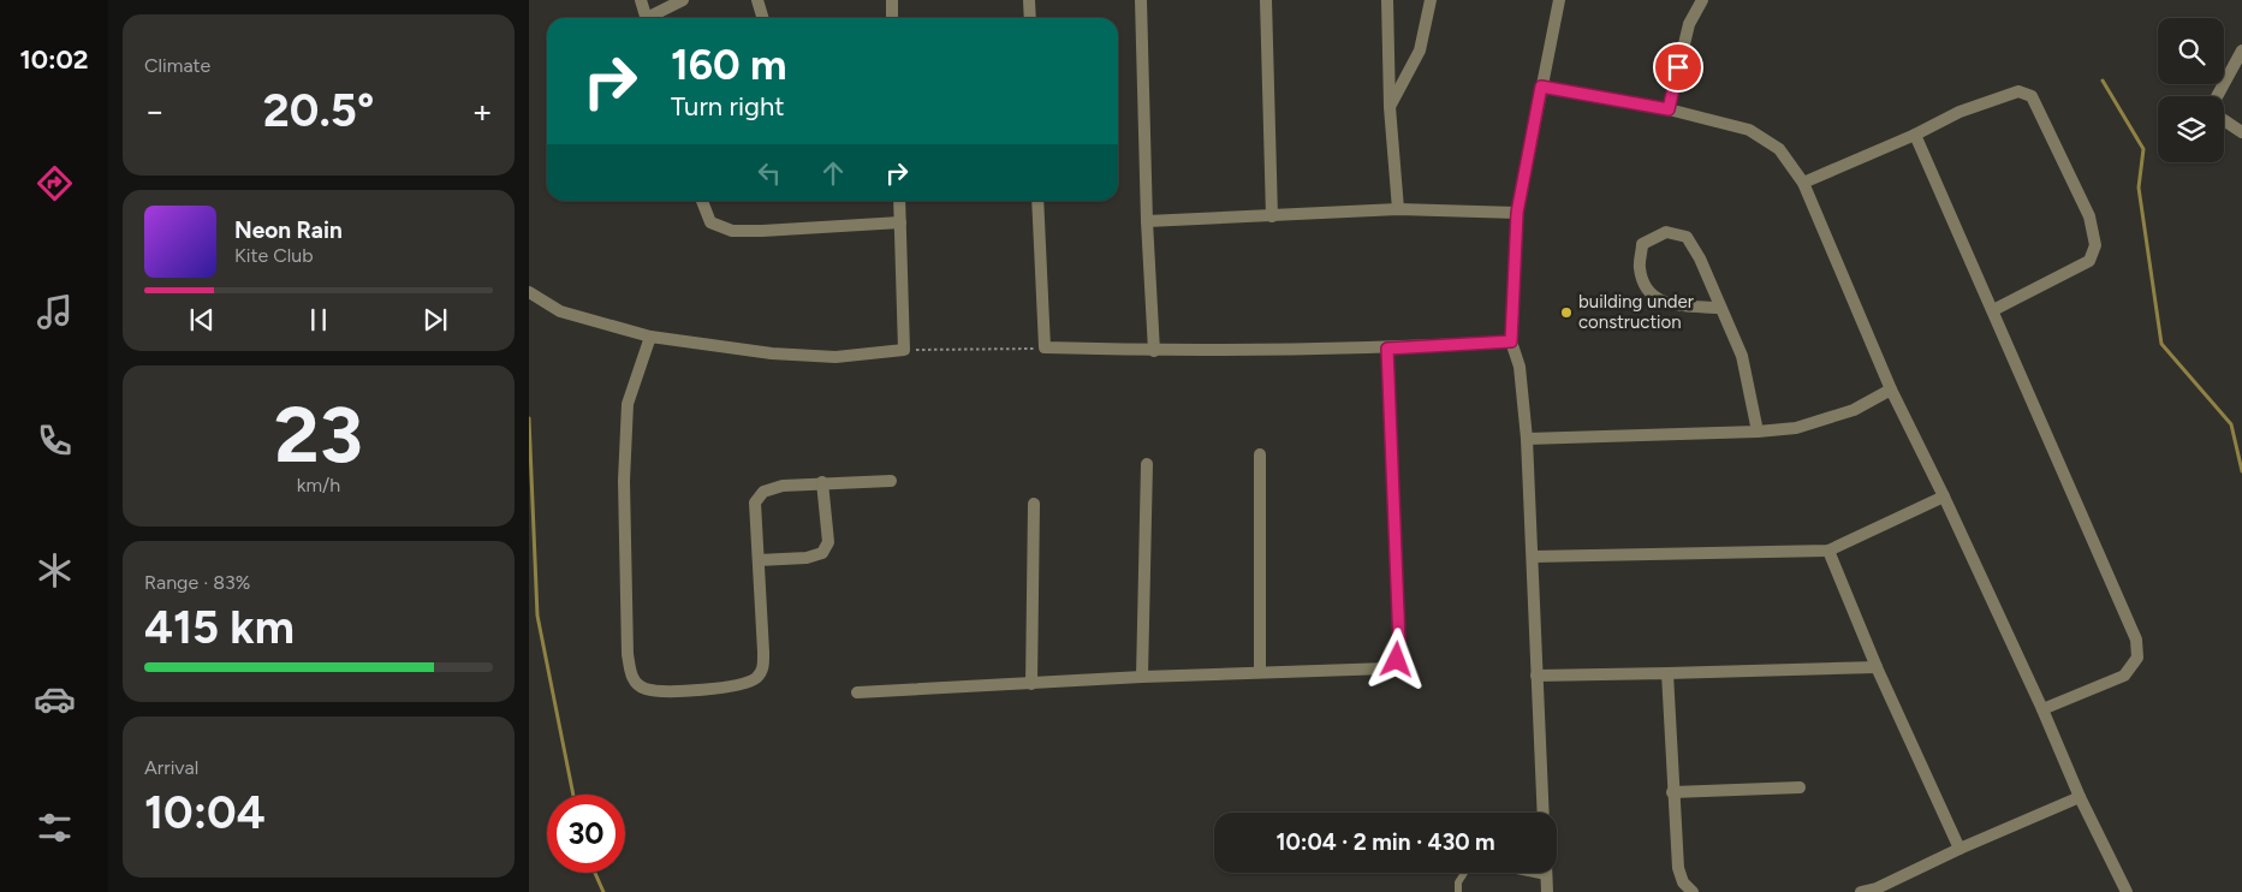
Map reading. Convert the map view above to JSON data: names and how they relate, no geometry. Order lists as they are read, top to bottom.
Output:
{
  "places": ["building under construction"],
  "page": {
    "tabs": "10:02",
    "tile": [
      "Climate",
      ["23", "km/h"],
      ["Range · 83%", "415 km"],
      ["Arrival", "10:04"]
    ],
    "turn": ["160 m", "Turn right"],
    "heat": ["−", "20.5°", "+"],
    "song": ["Neon Rain", "Kite Club"],
    "limit": "30",
    "trip": "10:04 · 2 min · 430 m"
  }
}
